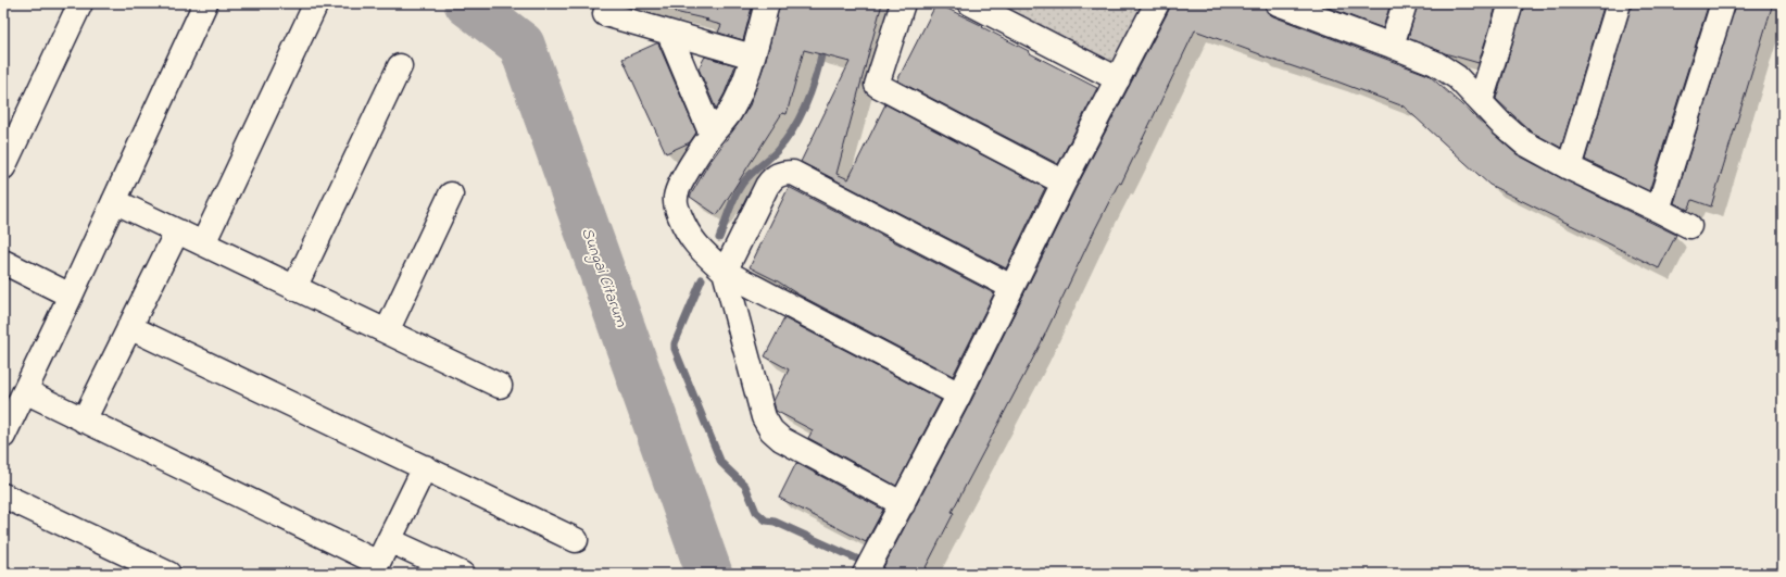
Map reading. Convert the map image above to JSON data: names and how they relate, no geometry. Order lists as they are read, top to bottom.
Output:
{
  "water": ["Sungai Citarum"]
}
